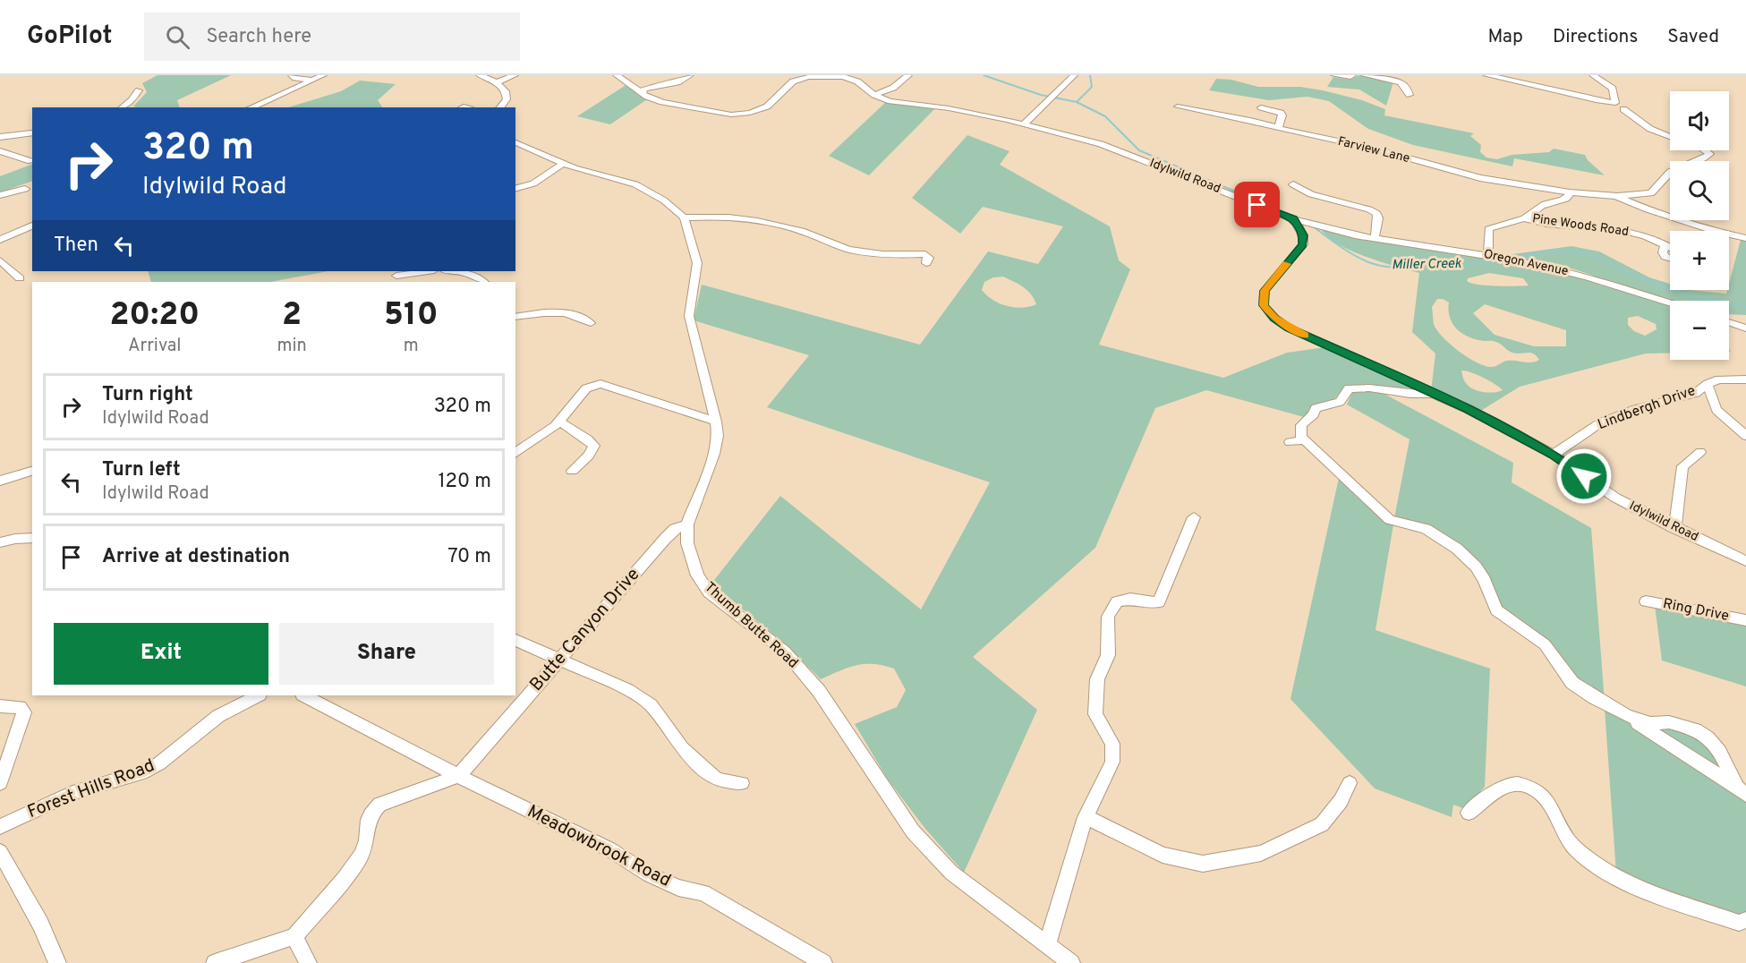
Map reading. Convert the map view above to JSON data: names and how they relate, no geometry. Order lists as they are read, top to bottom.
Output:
{
  "streets": {
    "street": [
      "Farview Lane",
      "Idylwild Road",
      "Pine Woods Road",
      "Oregon Avenue",
      "Lindbergh Drive",
      "Ring Drive",
      "Thumb Butte Road",
      "Butte Canyon Drive",
      "Forest Hills Road",
      "Meadowbrook Road"
    ]
  },
  "crossings": [
    ["Idylwild Road", "Oregon Avenue"],
    ["Idylwild Road", "Lindbergh Drive"],
    ["Thumb Butte Road", "Butte Canyon Drive"],
    ["Butte Canyon Drive", "Meadowbrook Road"]
  ],
  "water": ["Miller Creek"],
  "page": {
    "header": "GoPilot",
    "search": "Search here",
    "nav": ["Map", "Directions", "Saved"],
    "map_buttons": ["+", "−"],
    "turn": ["320 m", "Idylwild Road"],
    "then": "Then",
    "eta": [
      "20:20",
      "Arrival",
      "2",
      "min",
      "510",
      "m"
    ],
    "list": [
      {
        "name": "Turn right",
        "note": "Idylwild Road",
        "value": "320 m"
      },
      {
        "name": "Turn left",
        "note": "Idylwild Road",
        "value": "120 m"
      },
      {
        "name": "Arrive at destination",
        "value": "70 m"
      }
    ],
    "buttons": ["Exit", "Share"]
  }
}
